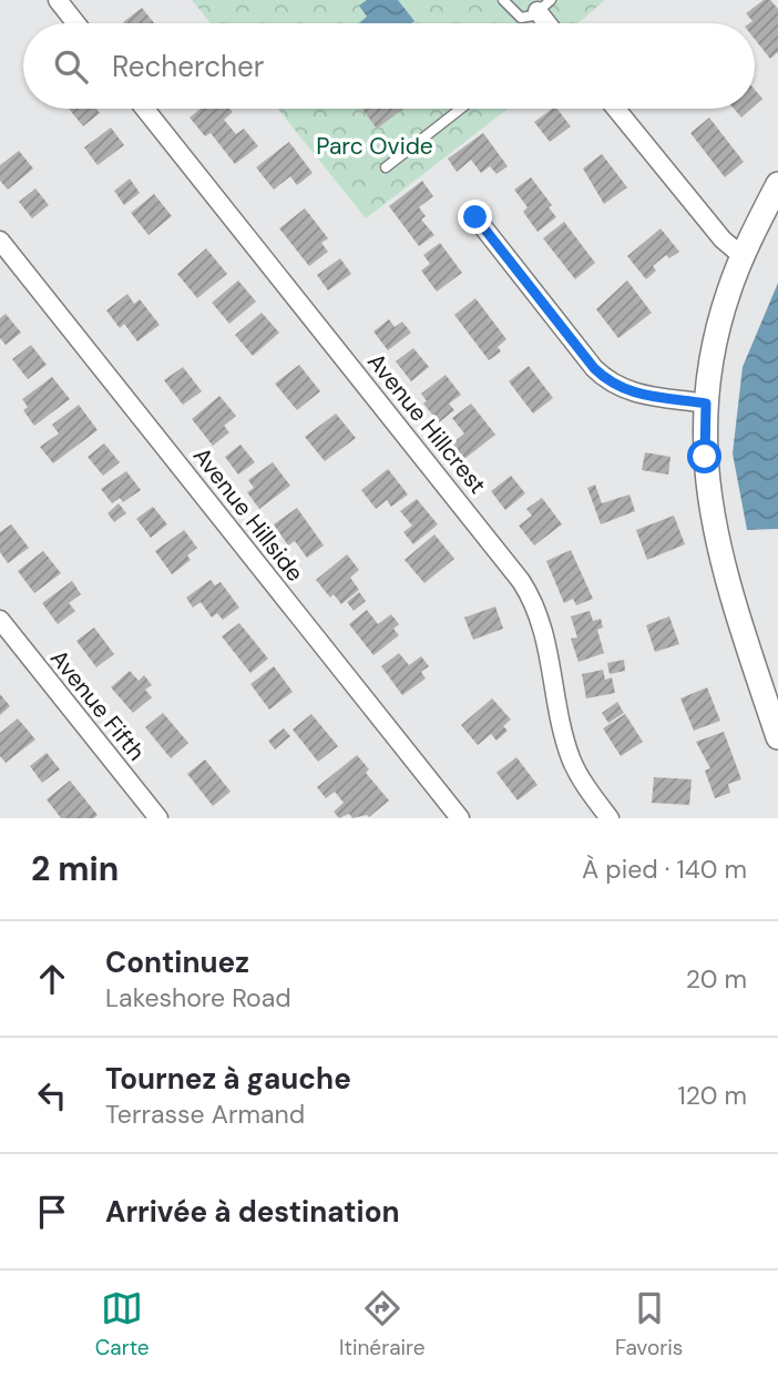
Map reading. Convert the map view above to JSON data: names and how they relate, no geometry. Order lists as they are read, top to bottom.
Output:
{
  "streets": {
    "street": ["Avenue Hillcrest", "Avenue Hillside", "Avenue Fifth"]
  },
  "parks": ["Parc Ovide"],
  "page": {
    "search": "Rechercher",
    "heading": ["2 min", "À pied · 140 m"],
    "list": [
      ["Continuez", "Lakeshore Road", "20 m"],
      ["Tournez à gauche", "Terrasse Armand", "120 m"],
      "Arrivée à destination"
    ],
    "nav": ["Carte", "Itinéraire", "Favoris"]
  }
}
